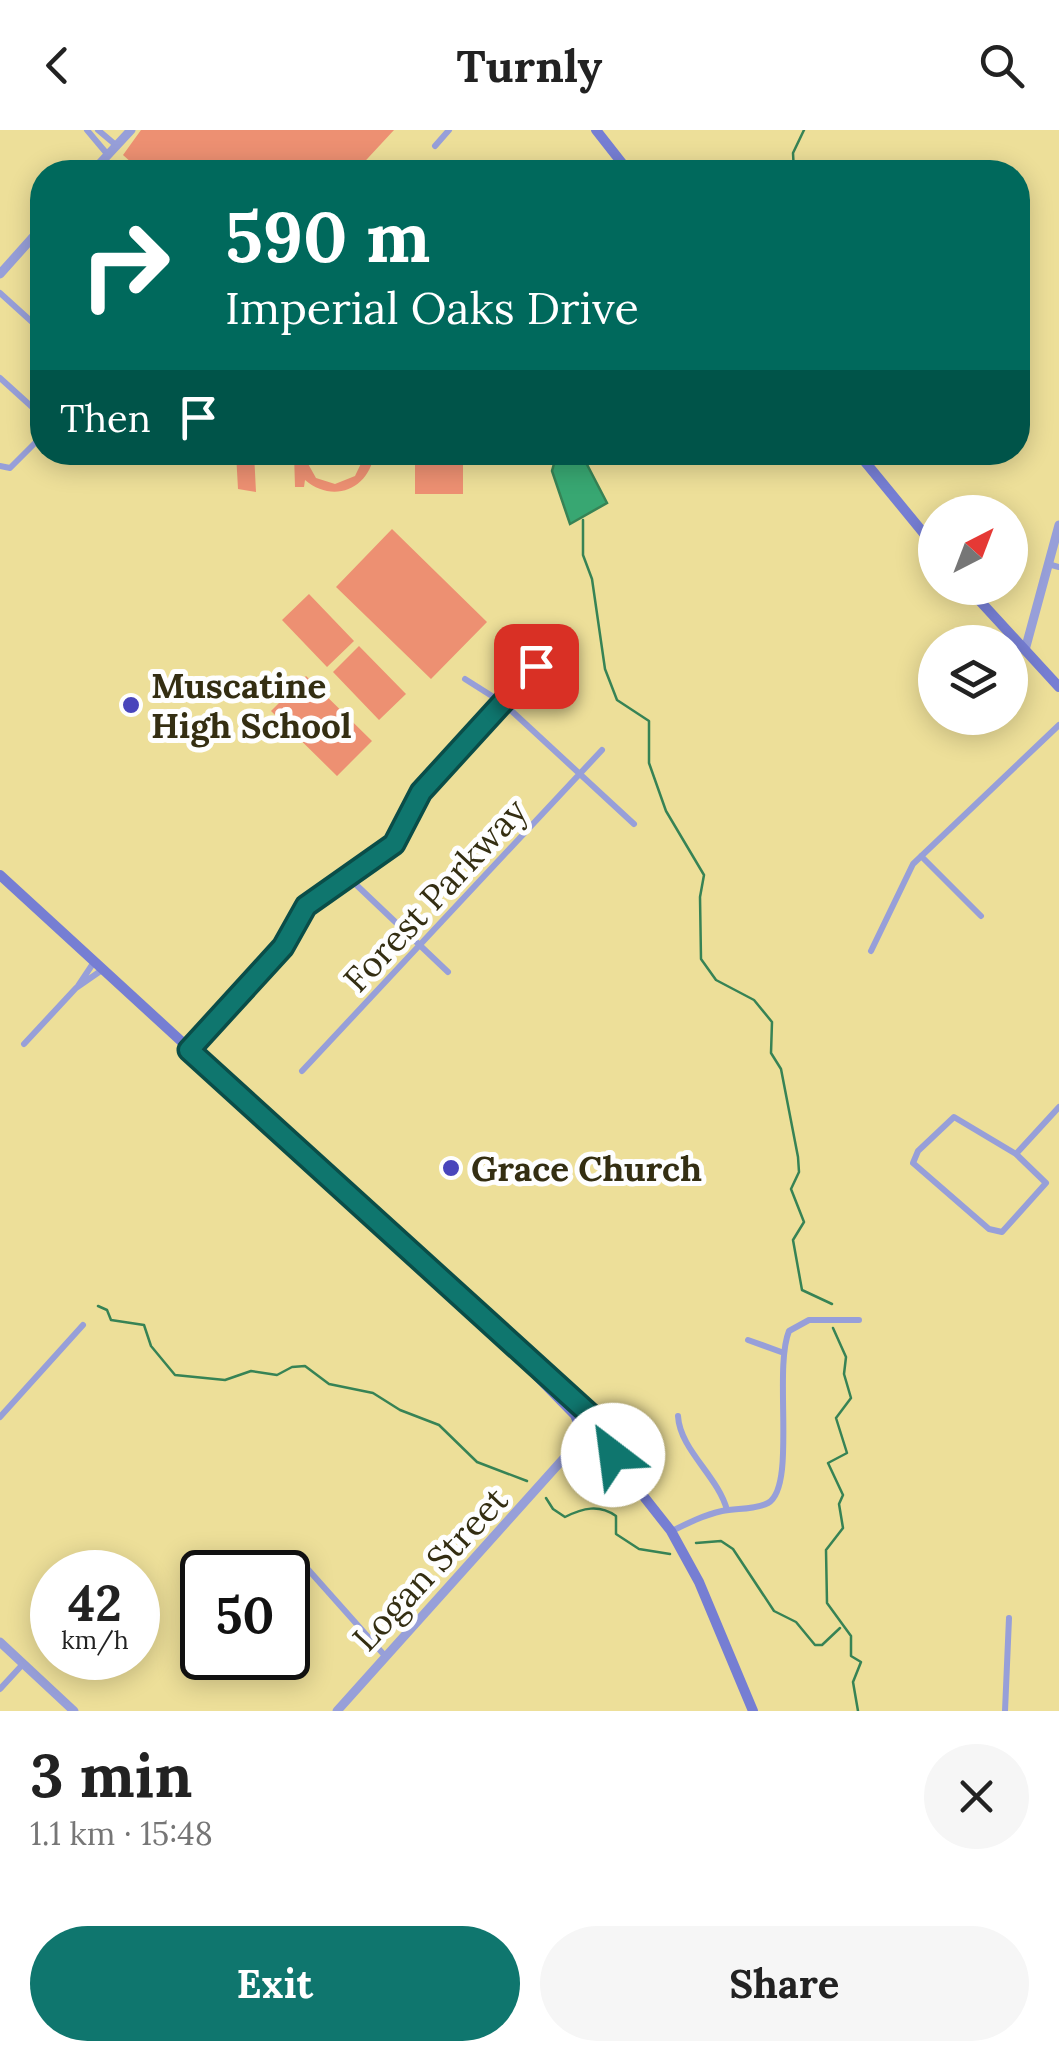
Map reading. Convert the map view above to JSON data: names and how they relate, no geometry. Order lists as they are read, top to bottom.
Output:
{
  "streets": {
    "street": ["Forest Parkway", "Logan Street"]
  },
  "places": ["Muscatine High School", "Grace Church"],
  "north": "top right",
  "page": {
    "header": "Turnly",
    "turn": ["590 m", "Imperial Oaks Drive"],
    "then": "Then",
    "speed": "42 km/h",
    "limit": "50",
    "heading": ["3 min", "1.1 km · 15:48"],
    "buttons": ["Exit", "Share"]
  }
}
